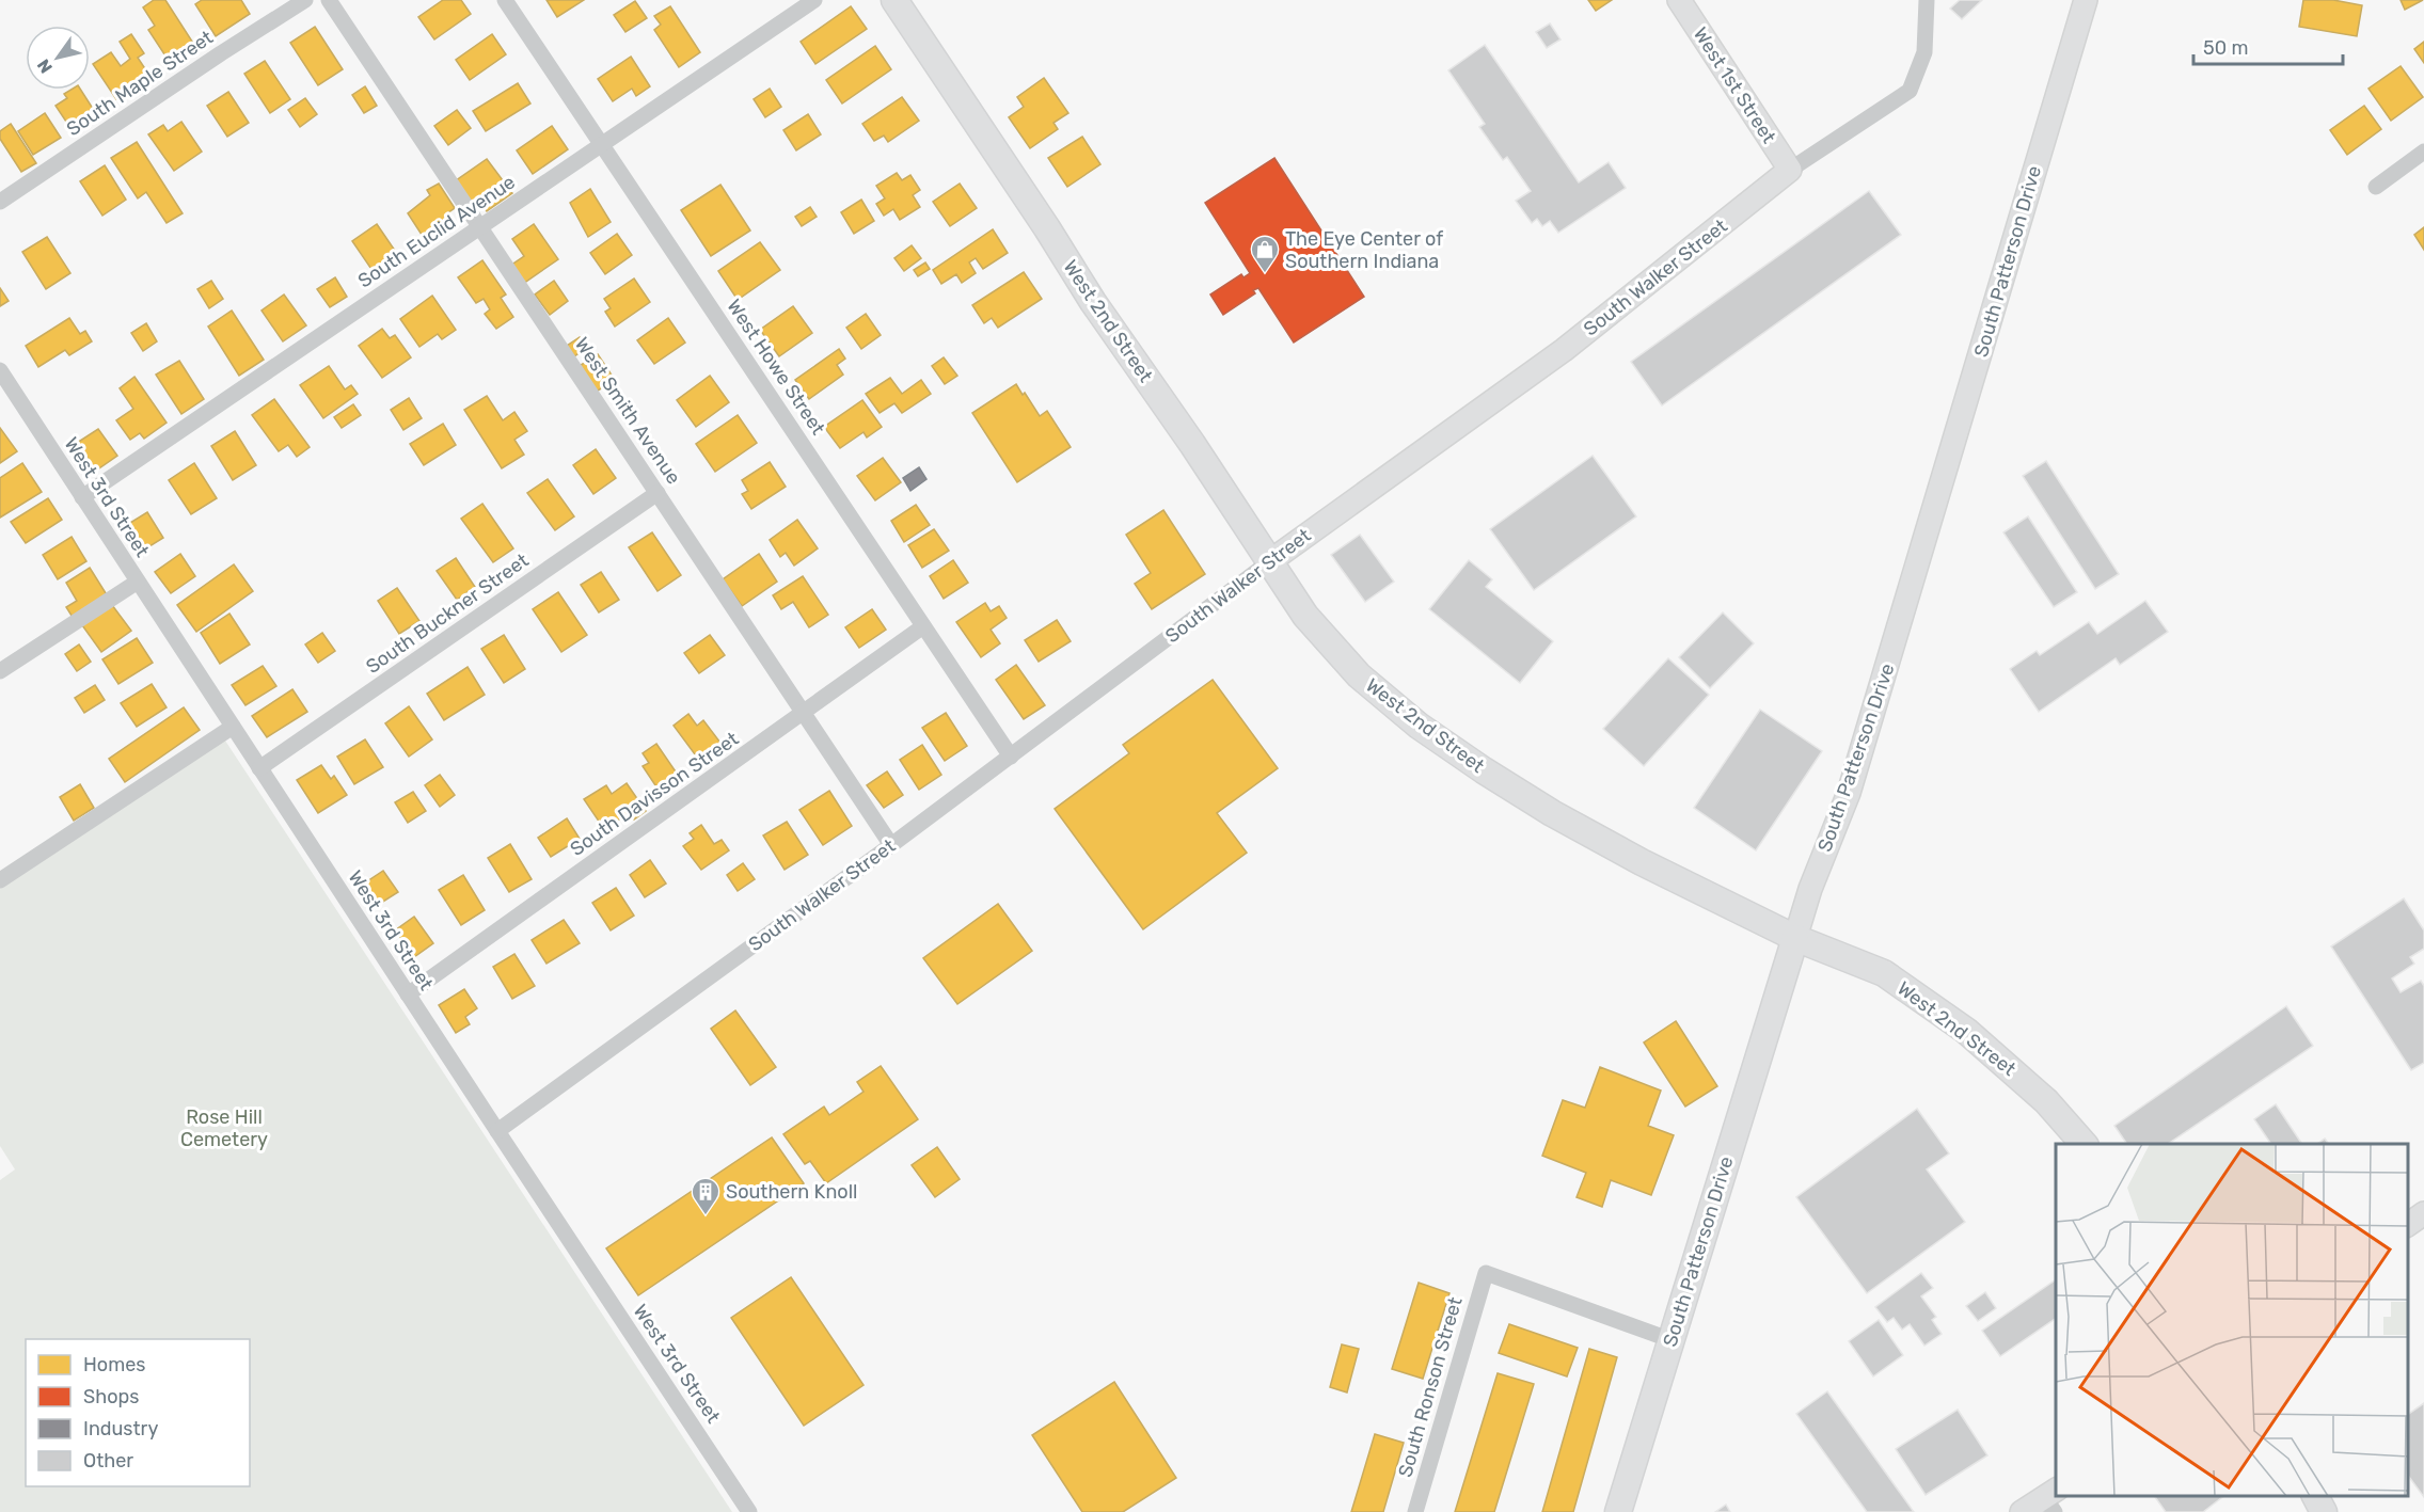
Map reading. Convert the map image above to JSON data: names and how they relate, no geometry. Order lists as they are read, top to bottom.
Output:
{
  "streets": {
    "main road": ["South Patterson Drive", "West 2nd Street"],
    "street": [
      "South Maple Street",
      "West 1st Street",
      "South Euclid Avenue",
      "South Walker Street",
      "West Howe Street",
      "West Smith Avenue",
      "West 3rd Street",
      "South Buckner Street",
      "South Davisson Street",
      "South Ronson Street"
    ]
  },
  "crossings": [
    ["West 1st Street", "South Walker Street"],
    ["South Euclid Avenue", "West Howe Street"],
    ["South Euclid Avenue", "West Smith Avenue"],
    ["South Euclid Avenue", "West 3rd Street"],
    ["South Patterson Drive", "West 2nd Street"],
    ["South Patterson Drive", "South Ronson Street"],
    ["South Walker Street", "West 2nd Street"],
    ["South Walker Street", "West Howe Street"],
    ["South Walker Street", "West Smith Avenue"],
    ["South Walker Street", "West 3rd Street"],
    ["West Howe Street", "South Davisson Street"],
    ["West Smith Avenue", "South Buckner Street"],
    ["West Smith Avenue", "South Davisson Street"],
    ["West 3rd Street", "South Buckner Street"],
    ["West 3rd Street", "South Davisson Street"]
  ],
  "parks": ["Rose Hill Cemetery"],
  "places": {
    "shop": ["The Eye Center of Southern Indiana"],
    "building": ["Southern Knoll"]
  },
  "legend": [
    "Homes",
    "Shops",
    "Industry",
    "Other"
  ],
  "scale_bar": "50 m",
  "north": "bottom left"
}
